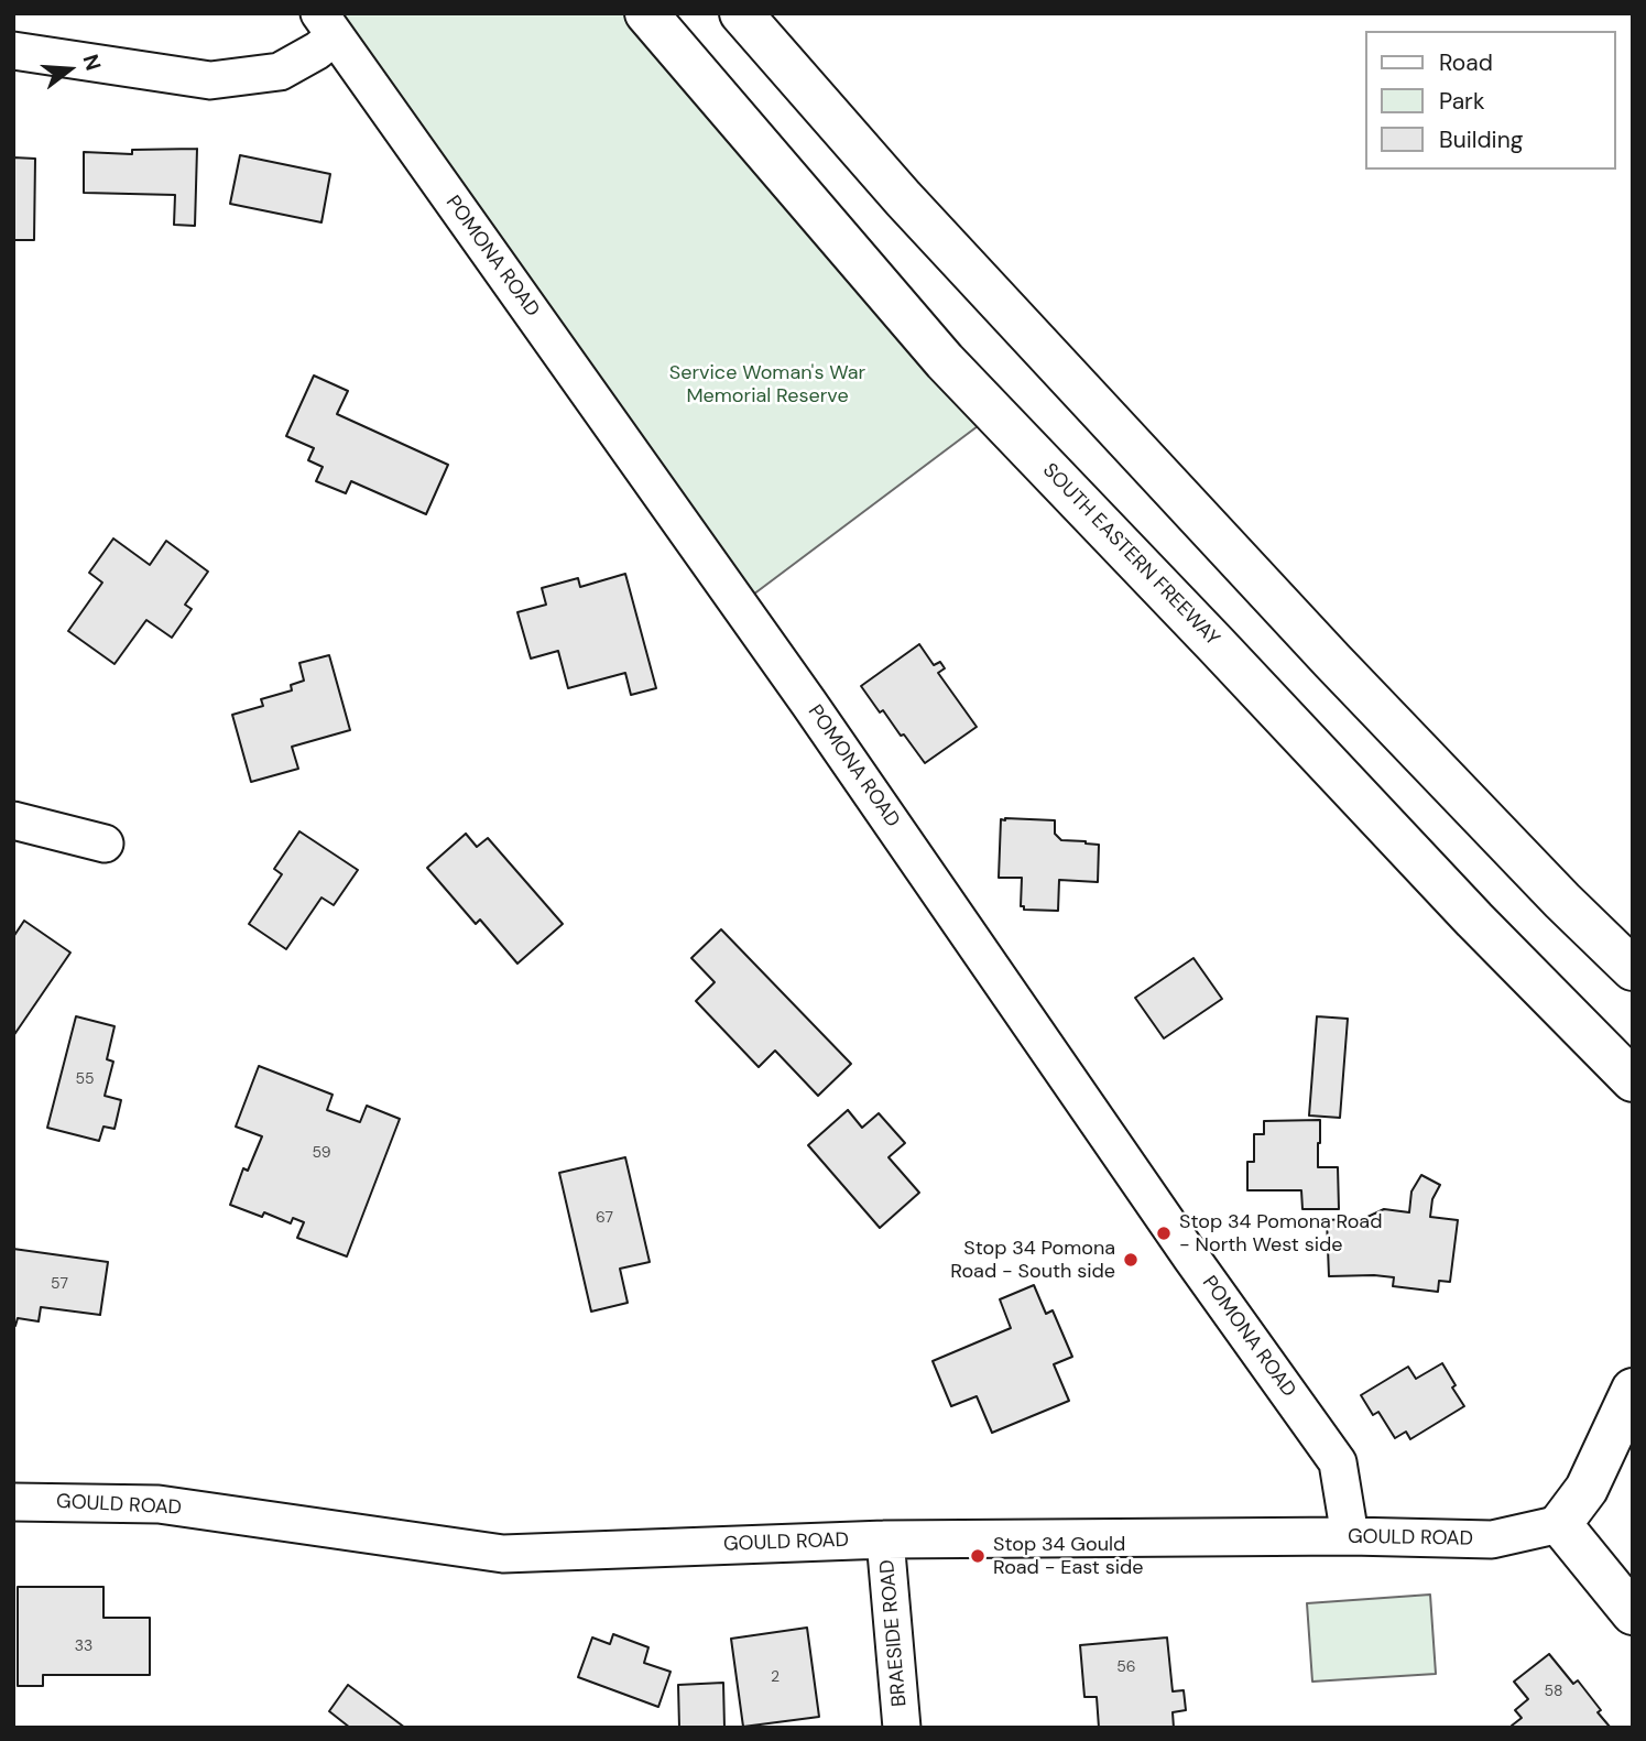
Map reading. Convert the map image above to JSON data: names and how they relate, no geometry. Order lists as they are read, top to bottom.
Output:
{
  "streets": {
    "main road": ["SOUTH EASTERN FREEWAY"],
    "street": ["POMONA ROAD", "GOULD ROAD", "BRAESIDE ROAD"]
  },
  "crossings": [
    ["POMONA ROAD", "GOULD ROAD"],
    ["GOULD ROAD", "BRAESIDE ROAD"]
  ],
  "parks": ["Service Woman's War Memorial Reserve"],
  "places": ["Stop 34 Pomona Road - North West side", "Stop 34 Pomona Road - South side", "Stop 34 Gould Road - East side"],
  "house_numbers": [
    "55",
    "59",
    "67",
    "57",
    "33",
    "56",
    "2",
    "58"
  ],
  "legend": ["Road", "Park", "Building"],
  "north": "right"
}
